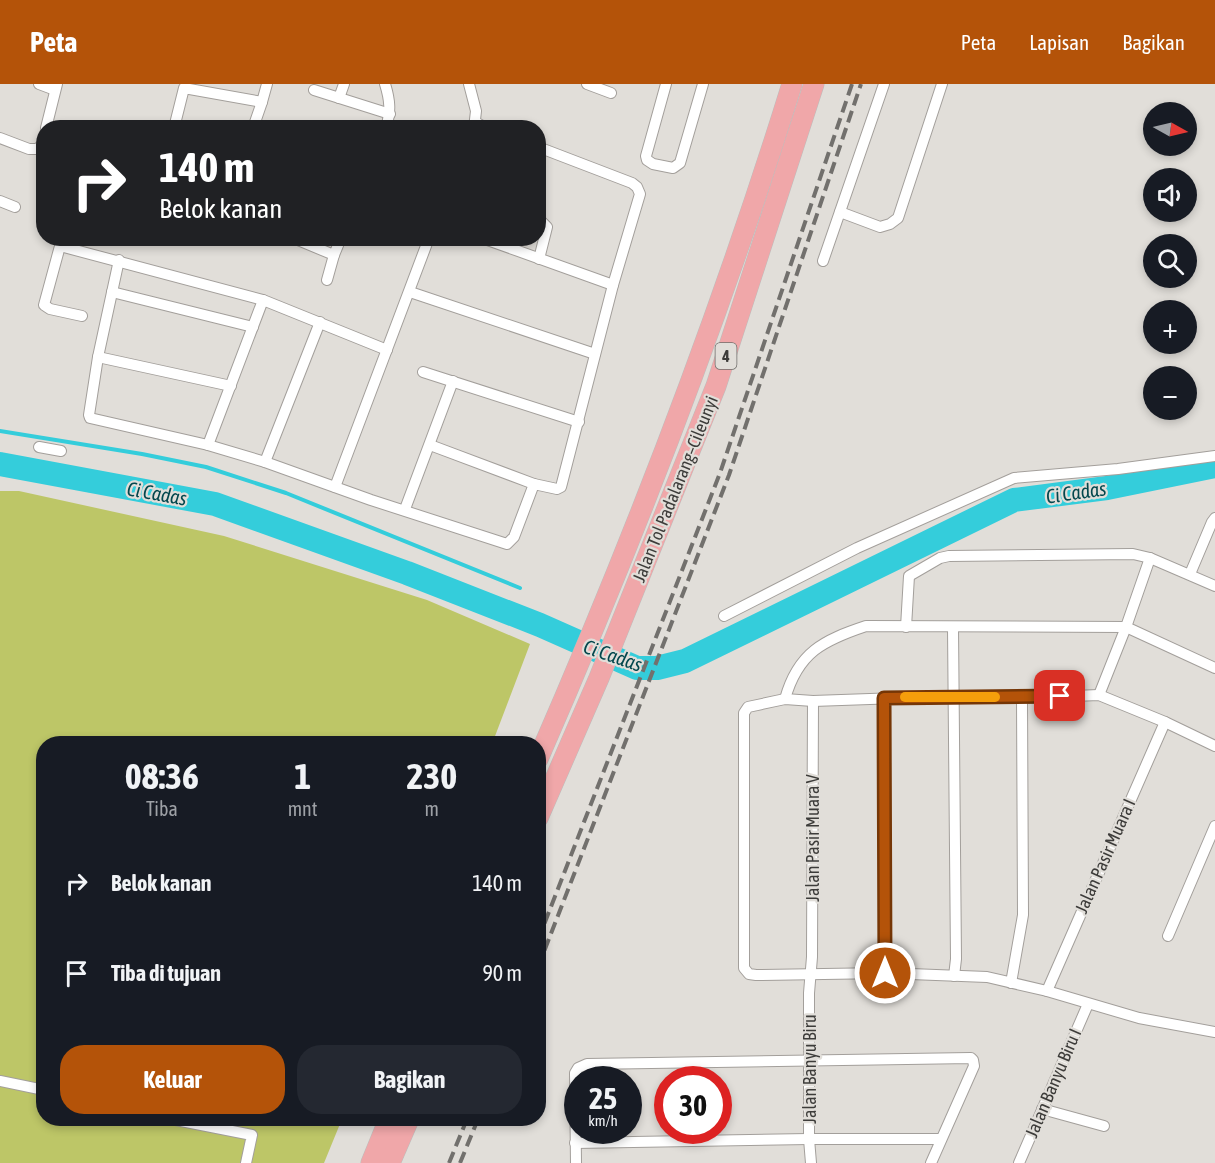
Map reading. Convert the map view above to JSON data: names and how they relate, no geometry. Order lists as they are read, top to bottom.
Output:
{
  "streets": {
    "highway": ["4", "Jalan Tol Padalarang–Cileunyi"],
    "street": [
      "Jalan Pasir Muara V",
      "Jalan Pasir Muara I",
      "Jalan Banyu Biru",
      "Jalan Banyu Biru I"
    ]
  },
  "crossings": [
    ["Jalan Pasir Muara V", "Jalan Banyu Biru"]
  ],
  "water": ["Ci Cadas"],
  "north": "right",
  "page": {
    "header": "Peta",
    "nav": ["Peta", "Lapisan", "Bagikan"],
    "map_buttons": ["+", "−"],
    "turn": ["140 m", "Belok kanan"],
    "eta": [
      "08:36",
      "Tiba",
      "1",
      "mnt",
      "230",
      "m"
    ],
    "list": [
      {
        "name": "Belok kanan",
        "value": "140 m"
      },
      {
        "name": "Tiba di tujuan",
        "value": "90 m"
      }
    ],
    "buttons": ["Keluar", "Bagikan"],
    "speed": "25 km/h",
    "limit": "30"
  }
}
